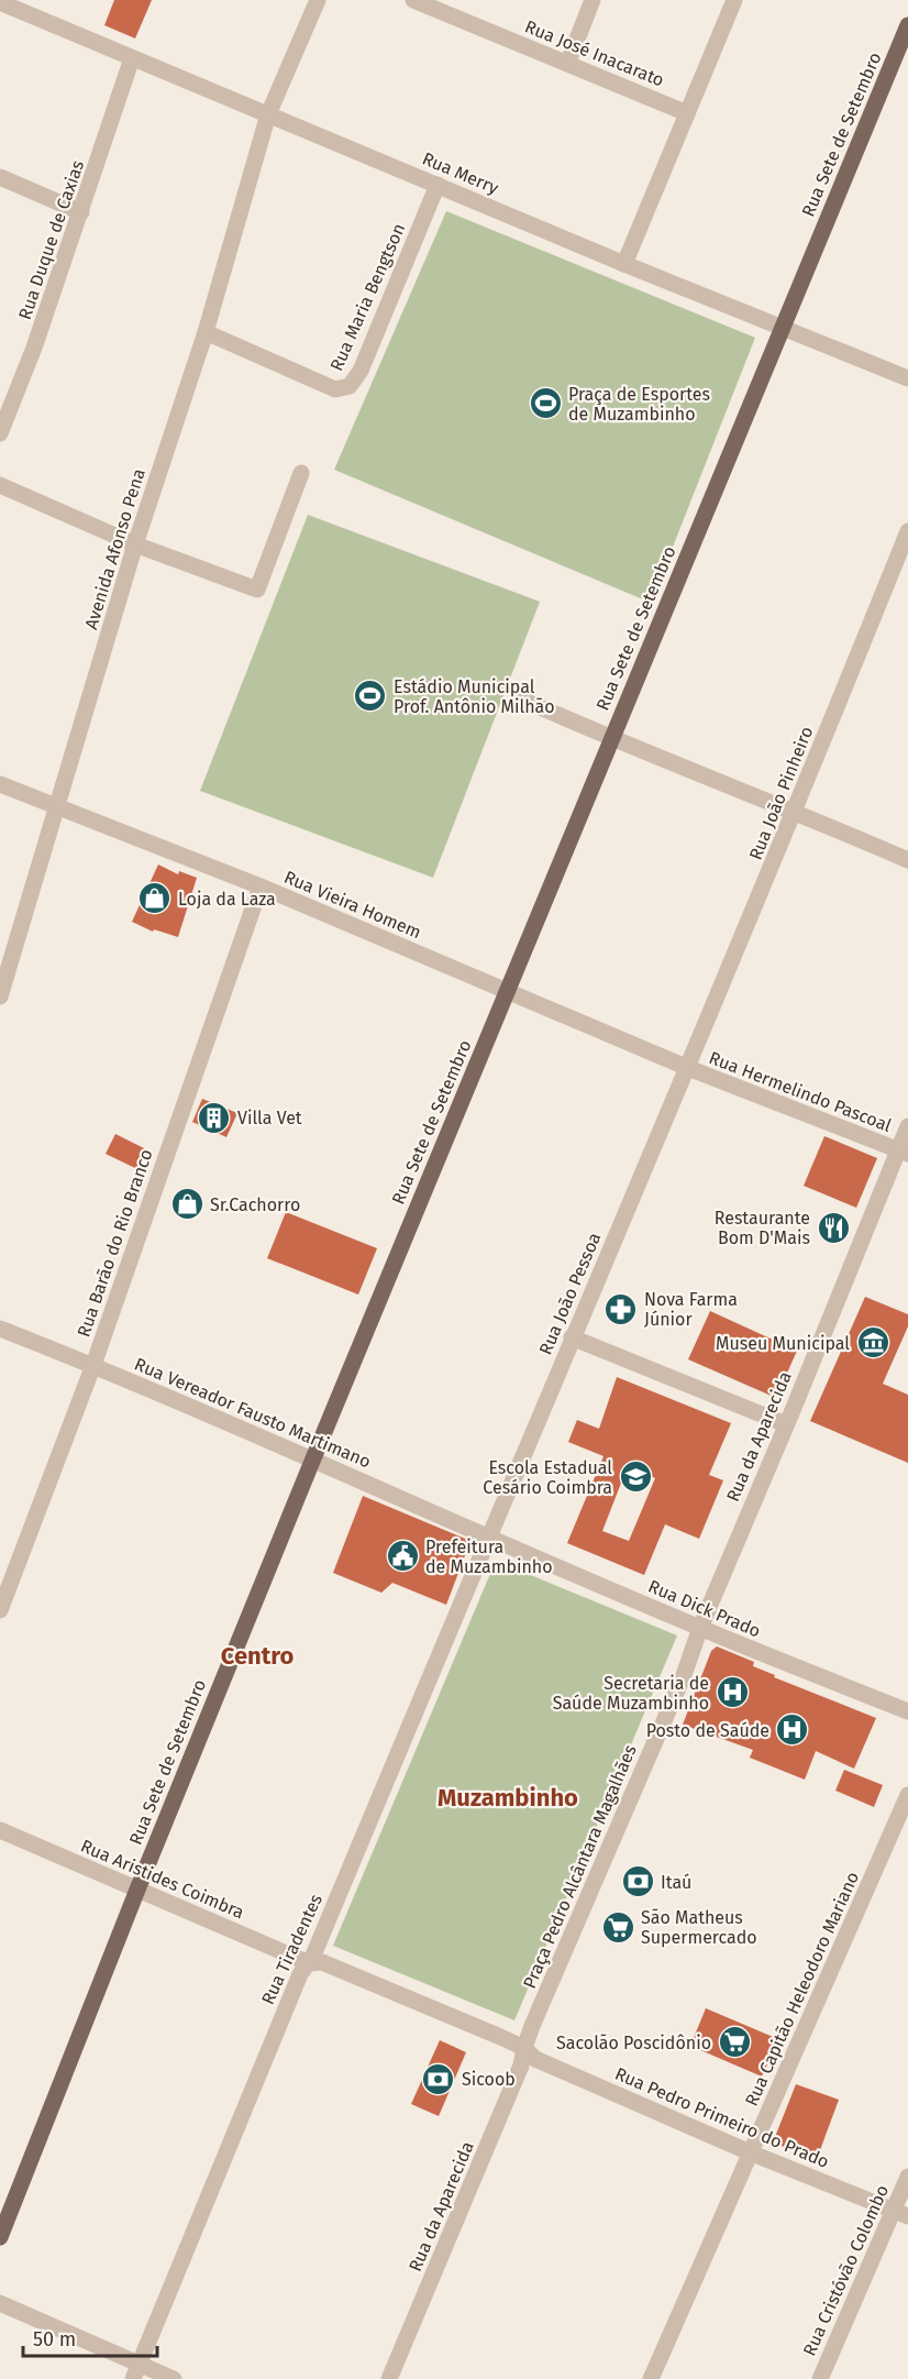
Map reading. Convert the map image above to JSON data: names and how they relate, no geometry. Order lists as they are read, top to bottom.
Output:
{
  "streets": {
    "main road": ["Rua Sete de Setembro"],
    "street": [
      "Rua José Inacarato",
      "Rua Merry",
      "Rua Duque de Caxias",
      "Rua Maria Bengtson",
      "Avenida Afonso Pena",
      "Rua João Pinheiro",
      "Rua Vieira Homem",
      "Rua Hermelindo Pascoal",
      "Rua Barão do Rio Branco",
      "Rua João Pessoa",
      "Rua Vereador Fausto Martimano",
      "Rua da Aparecida",
      "Rua Dick Prado",
      "Praça Pedro Alcântara Magalhães",
      "Rua Aristides Coimbra",
      "Rua Tiradentes",
      "Rua Capitão Heleodoro Mariano",
      "Rua Pedro Primeiro do Prado",
      "Rua Cristóvão Colombo"
    ]
  },
  "crossings": [
    ["Rua Sete de Setembro", "Rua Merry"],
    ["Rua Sete de Setembro", "Rua Vieira Homem"],
    ["Rua Sete de Setembro", "Rua Vereador Fausto Martimano"],
    ["Rua Sete de Setembro", "Rua Aristides Coimbra"],
    ["Rua Merry", "Rua Duque de Caxias"],
    ["Rua Merry", "Rua Maria Bengtson"],
    ["Rua Merry", "Avenida Afonso Pena"],
    ["Rua Maria Bengtson", "Avenida Afonso Pena"],
    ["Avenida Afonso Pena", "Rua Vieira Homem"],
    ["Rua João Pinheiro", "Rua Vieira Homem"],
    ["Rua João Pinheiro", "Rua Hermelindo Pascoal"],
    ["Rua João Pinheiro", "Rua João Pessoa"],
    ["Rua Vieira Homem", "Rua Hermelindo Pascoal"],
    ["Rua Vieira Homem", "Rua Barão do Rio Branco"],
    ["Rua Vieira Homem", "Rua João Pessoa"],
    ["Rua Hermelindo Pascoal", "Rua João Pessoa"],
    ["Rua Hermelindo Pascoal", "Rua da Aparecida"],
    ["Rua Barão do Rio Branco", "Rua Vereador Fausto Martimano"],
    ["Rua João Pessoa", "Rua Vereador Fausto Martimano"],
    ["Rua João Pessoa", "Rua Dick Prado"],
    ["Rua João Pessoa", "Rua Tiradentes"],
    ["Rua Vereador Fausto Martimano", "Rua Dick Prado"],
    ["Rua Vereador Fausto Martimano", "Rua Tiradentes"],
    ["Rua da Aparecida", "Rua Dick Prado"],
    ["Rua da Aparecida", "Praça Pedro Alcântara Magalhães"],
    ["Rua da Aparecida", "Rua Aristides Coimbra"],
    ["Rua da Aparecida", "Rua Pedro Primeiro do Prado"],
    ["Rua Dick Prado", "Praça Pedro Alcântara Magalhães"],
    ["Rua Dick Prado", "Rua Tiradentes"],
    ["Praça Pedro Alcântara Magalhães", "Rua Aristides Coimbra"],
    ["Praça Pedro Alcântara Magalhães", "Rua Pedro Primeiro do Prado"],
    ["Rua Aristides Coimbra", "Rua Tiradentes"],
    ["Rua Aristides Coimbra", "Rua Pedro Primeiro do Prado"],
    ["Rua Capitão Heleodoro Mariano", "Rua Pedro Primeiro do Prado"],
    ["Rua Pedro Primeiro do Prado", "Rua Cristóvão Colombo"]
  ],
  "districts": ["Centro", "Muzambinho"],
  "places": {
    "sports": ["Praça de Esportes de Muzambinho", "Estádio Municipal Prof. Antônio Milhão"],
    "shop": ["Loja da Laza", "Sr.Cachorro"],
    "building": ["Villa Vet"],
    "restaurant": ["Restaurante Bom D'Mais"],
    "pharmacy": ["Nova Farma Júnior"],
    "museum": ["Museu Municipal"],
    "school or university": ["Escola Estadual Cesário Coimbra"],
    "public building": ["Prefeitura de Muzambinho"],
    "hospital": ["Secretaria de Saúde Muzambinho", "Posto de Saúde"],
    "bank": ["Itaú", "Sicoob"],
    "supermarket": ["São Matheus Supermercado", "Sacolão Poscidônio"]
  },
  "scale_bar": "50 m"
}
